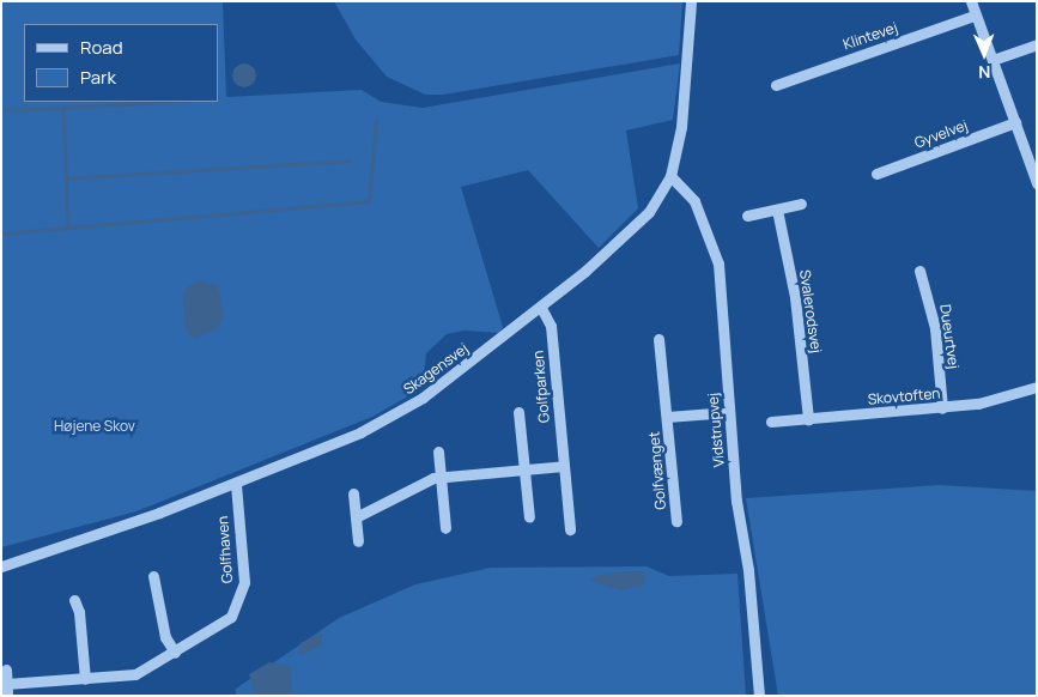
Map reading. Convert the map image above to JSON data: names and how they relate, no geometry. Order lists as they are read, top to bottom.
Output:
{
  "streets": {
    "street": [
      "Klintevej",
      "Gyvelvej",
      "Svalerodsvej",
      "Dueurtvej",
      "Skagensvej",
      "Golfparken",
      "Skovtoften",
      "Vidstrupvej",
      "Golfvænget",
      "Golfhaven"
    ]
  },
  "crossings": [
    ["Svalerodsvej", "Skovtoften"],
    ["Dueurtvej", "Skovtoften"],
    ["Skagensvej", "Golfparken"],
    ["Skagensvej", "Vidstrupvej"],
    ["Skagensvej", "Golfhaven"],
    ["Vidstrupvej", "Golfvænget"]
  ],
  "parks": ["Højene Skov"],
  "legend": ["Road", "Park"],
  "north": "bottom"
}
